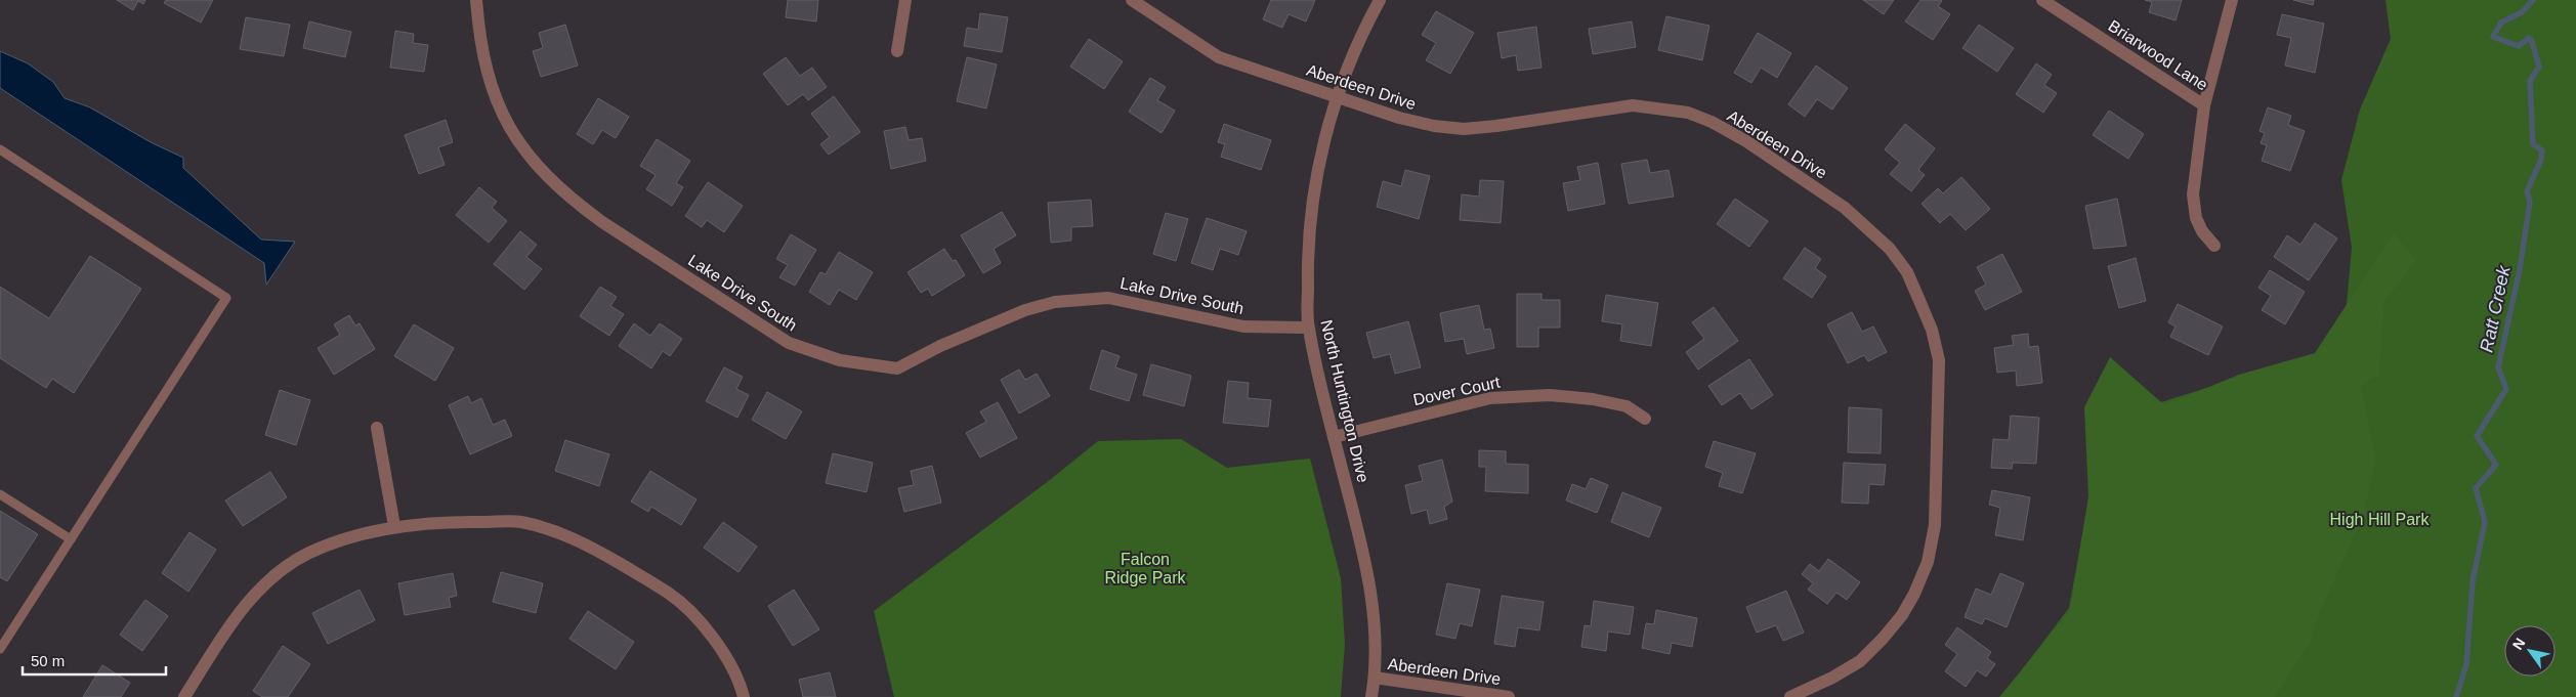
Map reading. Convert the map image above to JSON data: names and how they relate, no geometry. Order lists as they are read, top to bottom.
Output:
{
  "streets": {
    "street": [
      "Briarwood Lane",
      "Aberdeen Drive",
      "Lake Drive South",
      "Dover Court",
      "North Huntington Drive"
    ]
  },
  "crossings": [
    ["Aberdeen Drive", "North Huntington Drive"],
    ["Lake Drive South", "North Huntington Drive"],
    ["Dover Court", "North Huntington Drive"]
  ],
  "water": ["Ratt Creek"],
  "parks": ["High Hill Park", "Falcon Ridge Park"],
  "scale_bar": "50 m",
  "north": "top left"
}
